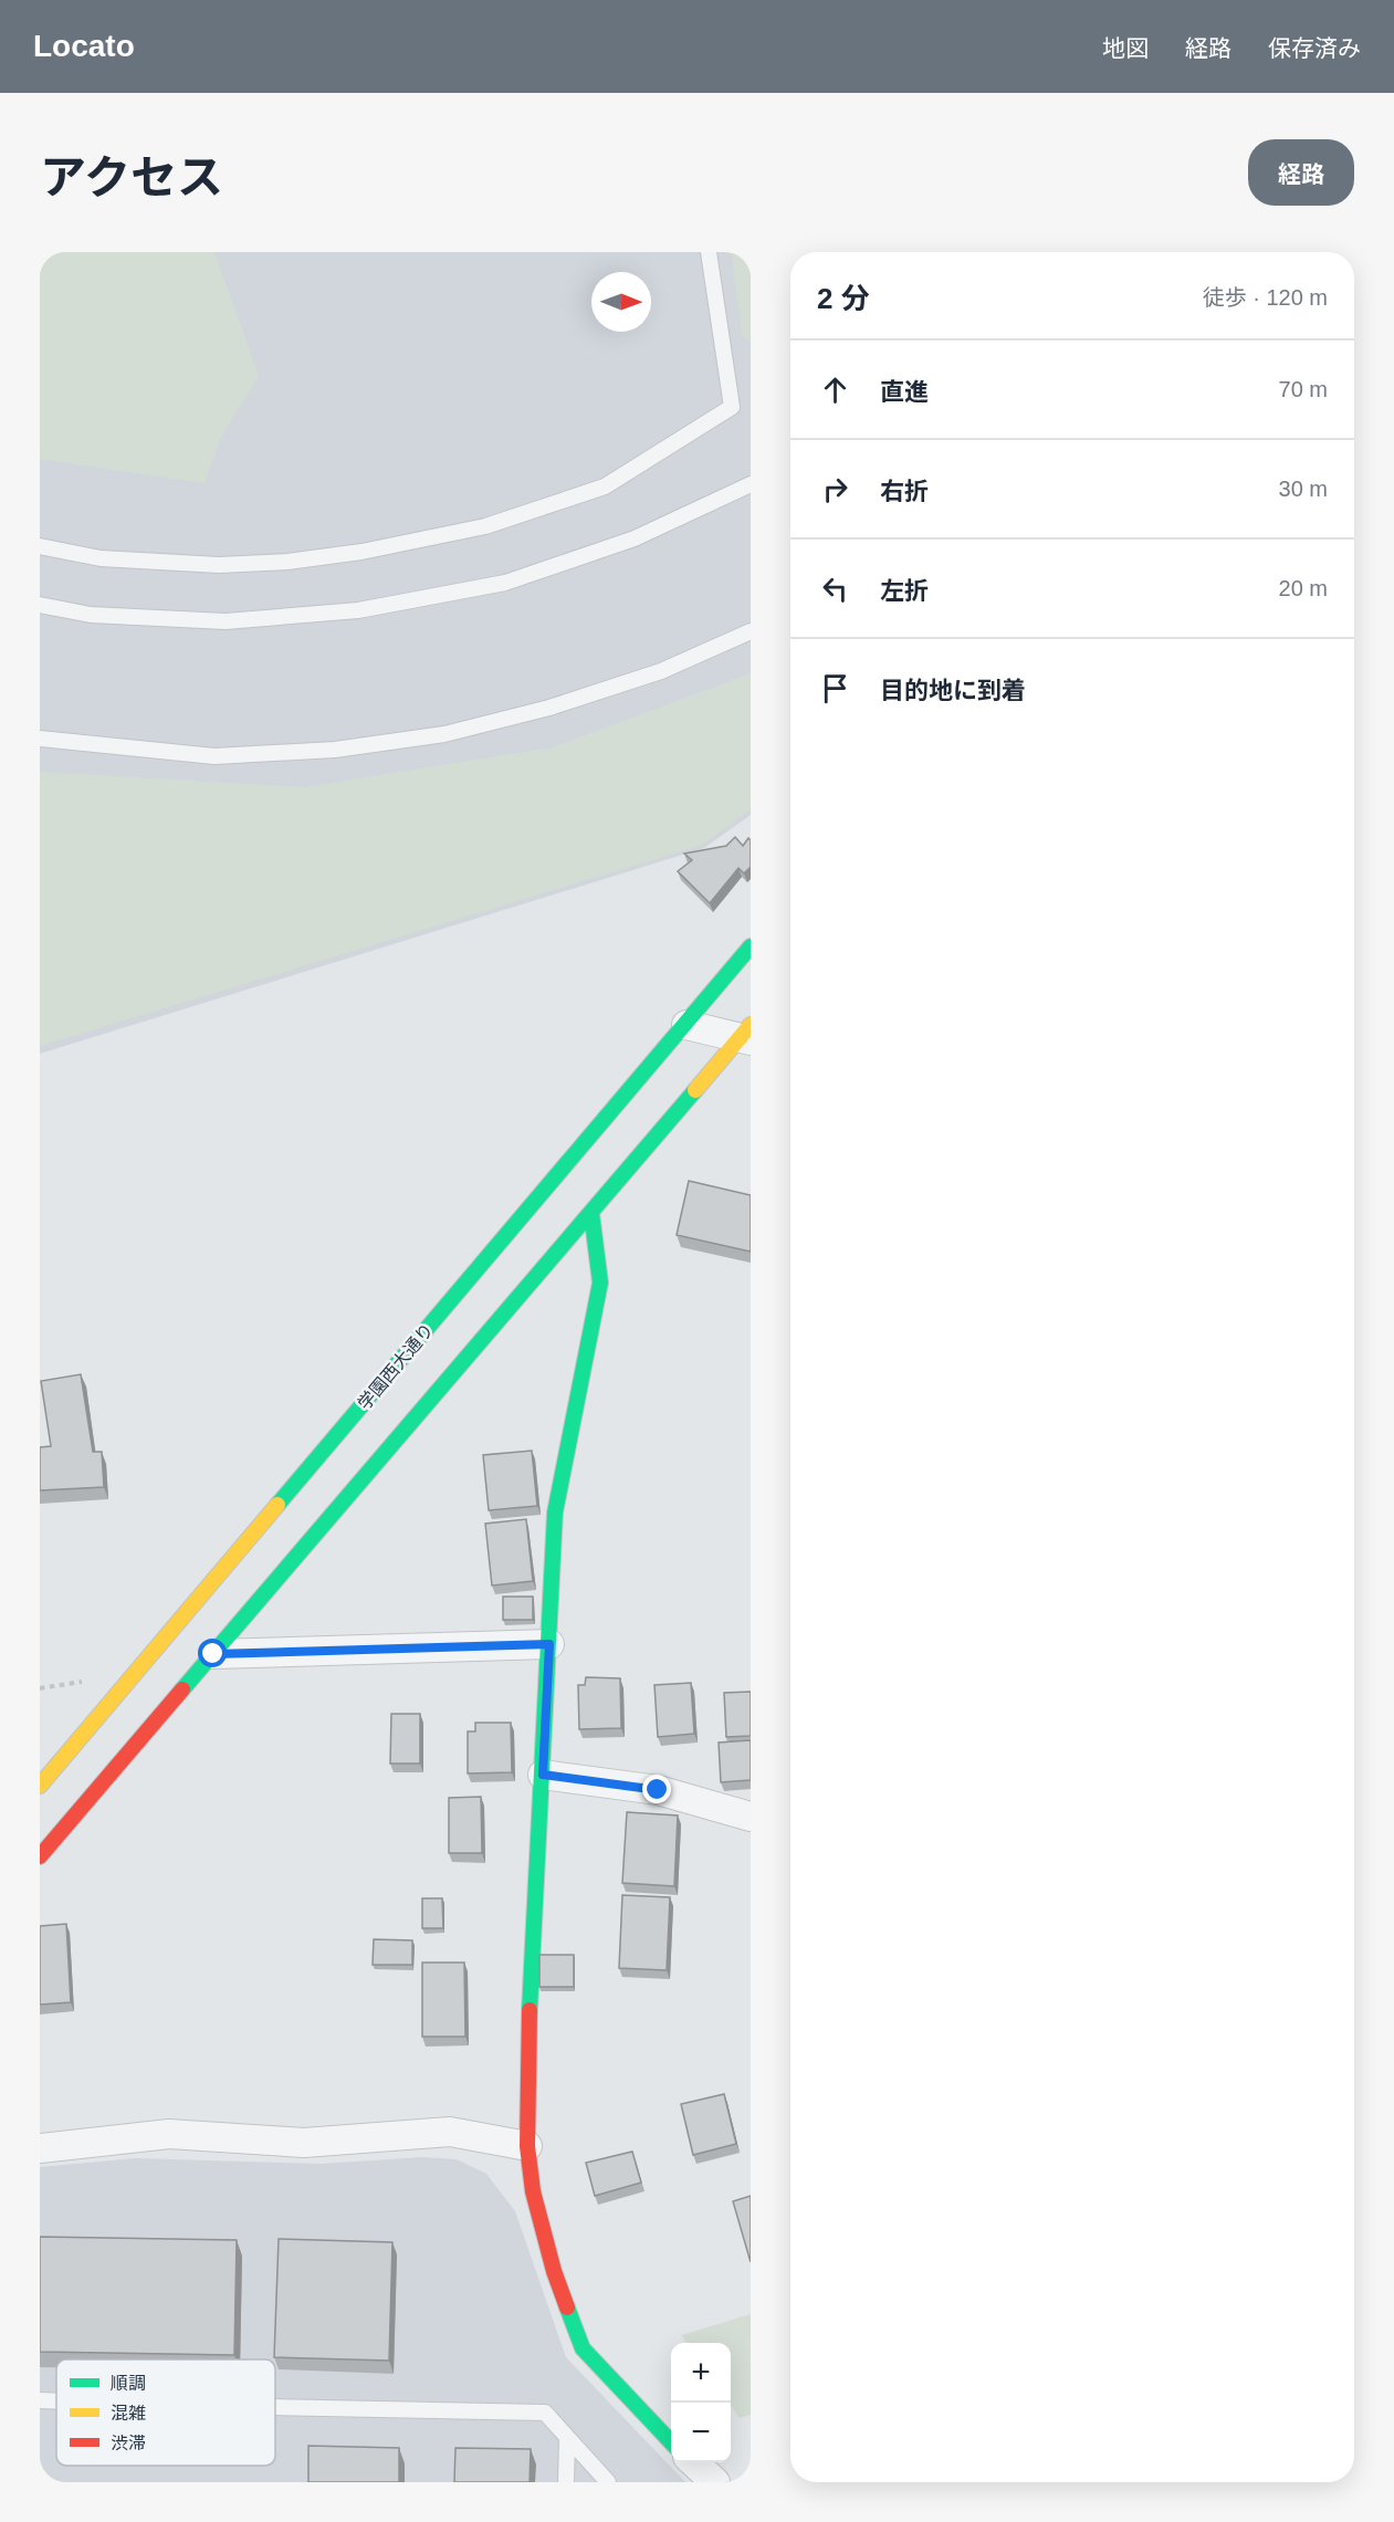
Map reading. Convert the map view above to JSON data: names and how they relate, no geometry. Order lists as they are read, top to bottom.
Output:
{
  "streets": {
    "main road": ["学園西大通り"]
  },
  "legend": ["順調", "混雑", "渋滞"],
  "north": "right",
  "page": {
    "header": "Locato",
    "nav": ["地図", "経路", "保存済み"],
    "title": "アクセス",
    "buttons": "経路",
    "heading": ["2 分", "徒歩 · 120 m"],
    "list": [
      ["直進", "70 m"],
      ["右折", "30 m"],
      ["左折", "20 m"],
      "目的地に到着"
    ],
    "map_buttons": ["+", "−"]
  }
}
